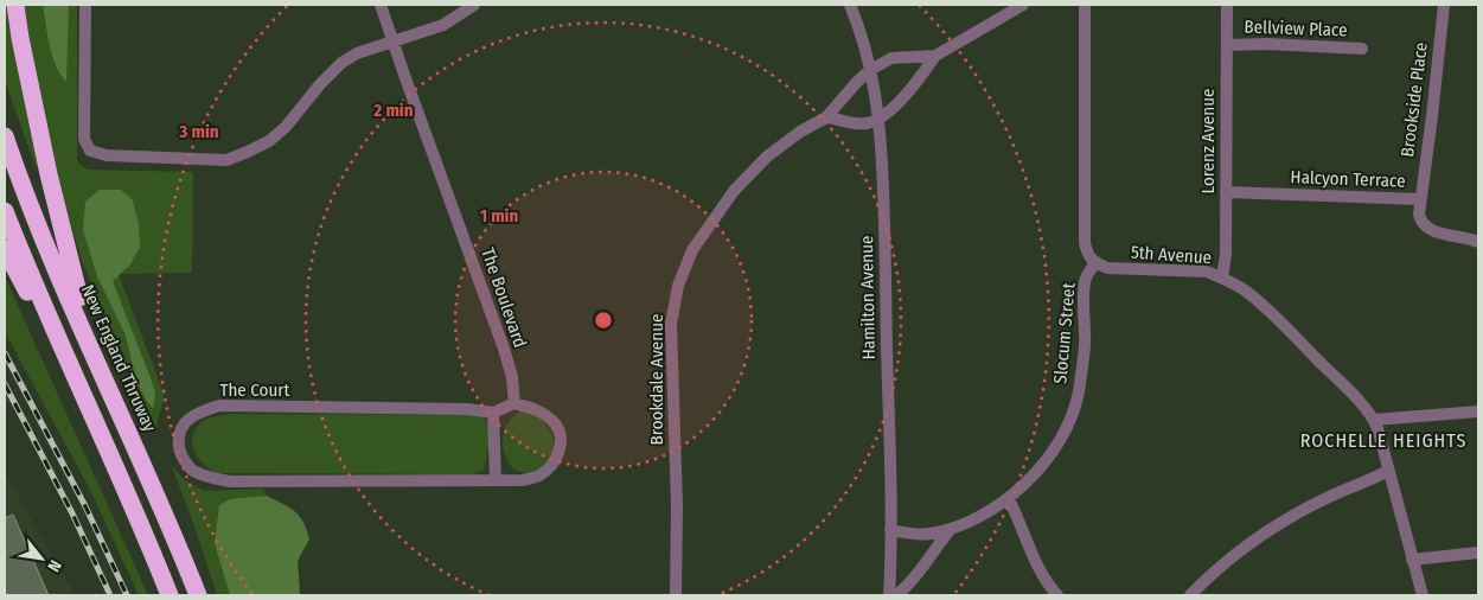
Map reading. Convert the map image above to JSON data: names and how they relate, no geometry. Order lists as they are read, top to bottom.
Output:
{
  "streets": {
    "highway": ["New England Thruway"],
    "street": [
      "Bellview Place",
      "Brookside Place",
      "Lorenz Avenue",
      "Halcyon Terrace",
      "5th Avenue",
      "The Boulevard",
      "Hamilton Avenue",
      "Slocum Street",
      "Brookdale Avenue",
      "The Court"
    ]
  },
  "crossings": [
    ["Bellview Place", "Lorenz Avenue"],
    ["Brookside Place", "Halcyon Terrace"],
    ["Lorenz Avenue", "Halcyon Terrace"],
    ["Lorenz Avenue", "5th Avenue"],
    ["5th Avenue", "Slocum Street"],
    ["The Boulevard", "The Court"],
    ["Hamilton Avenue", "Slocum Street"],
    ["Hamilton Avenue", "Brookdale Avenue"]
  ],
  "districts": ["ROCHELLE HEIGHTS"],
  "north": "bottom right",
  "rings": ["2 min", "3 min", "1 min"]
}
